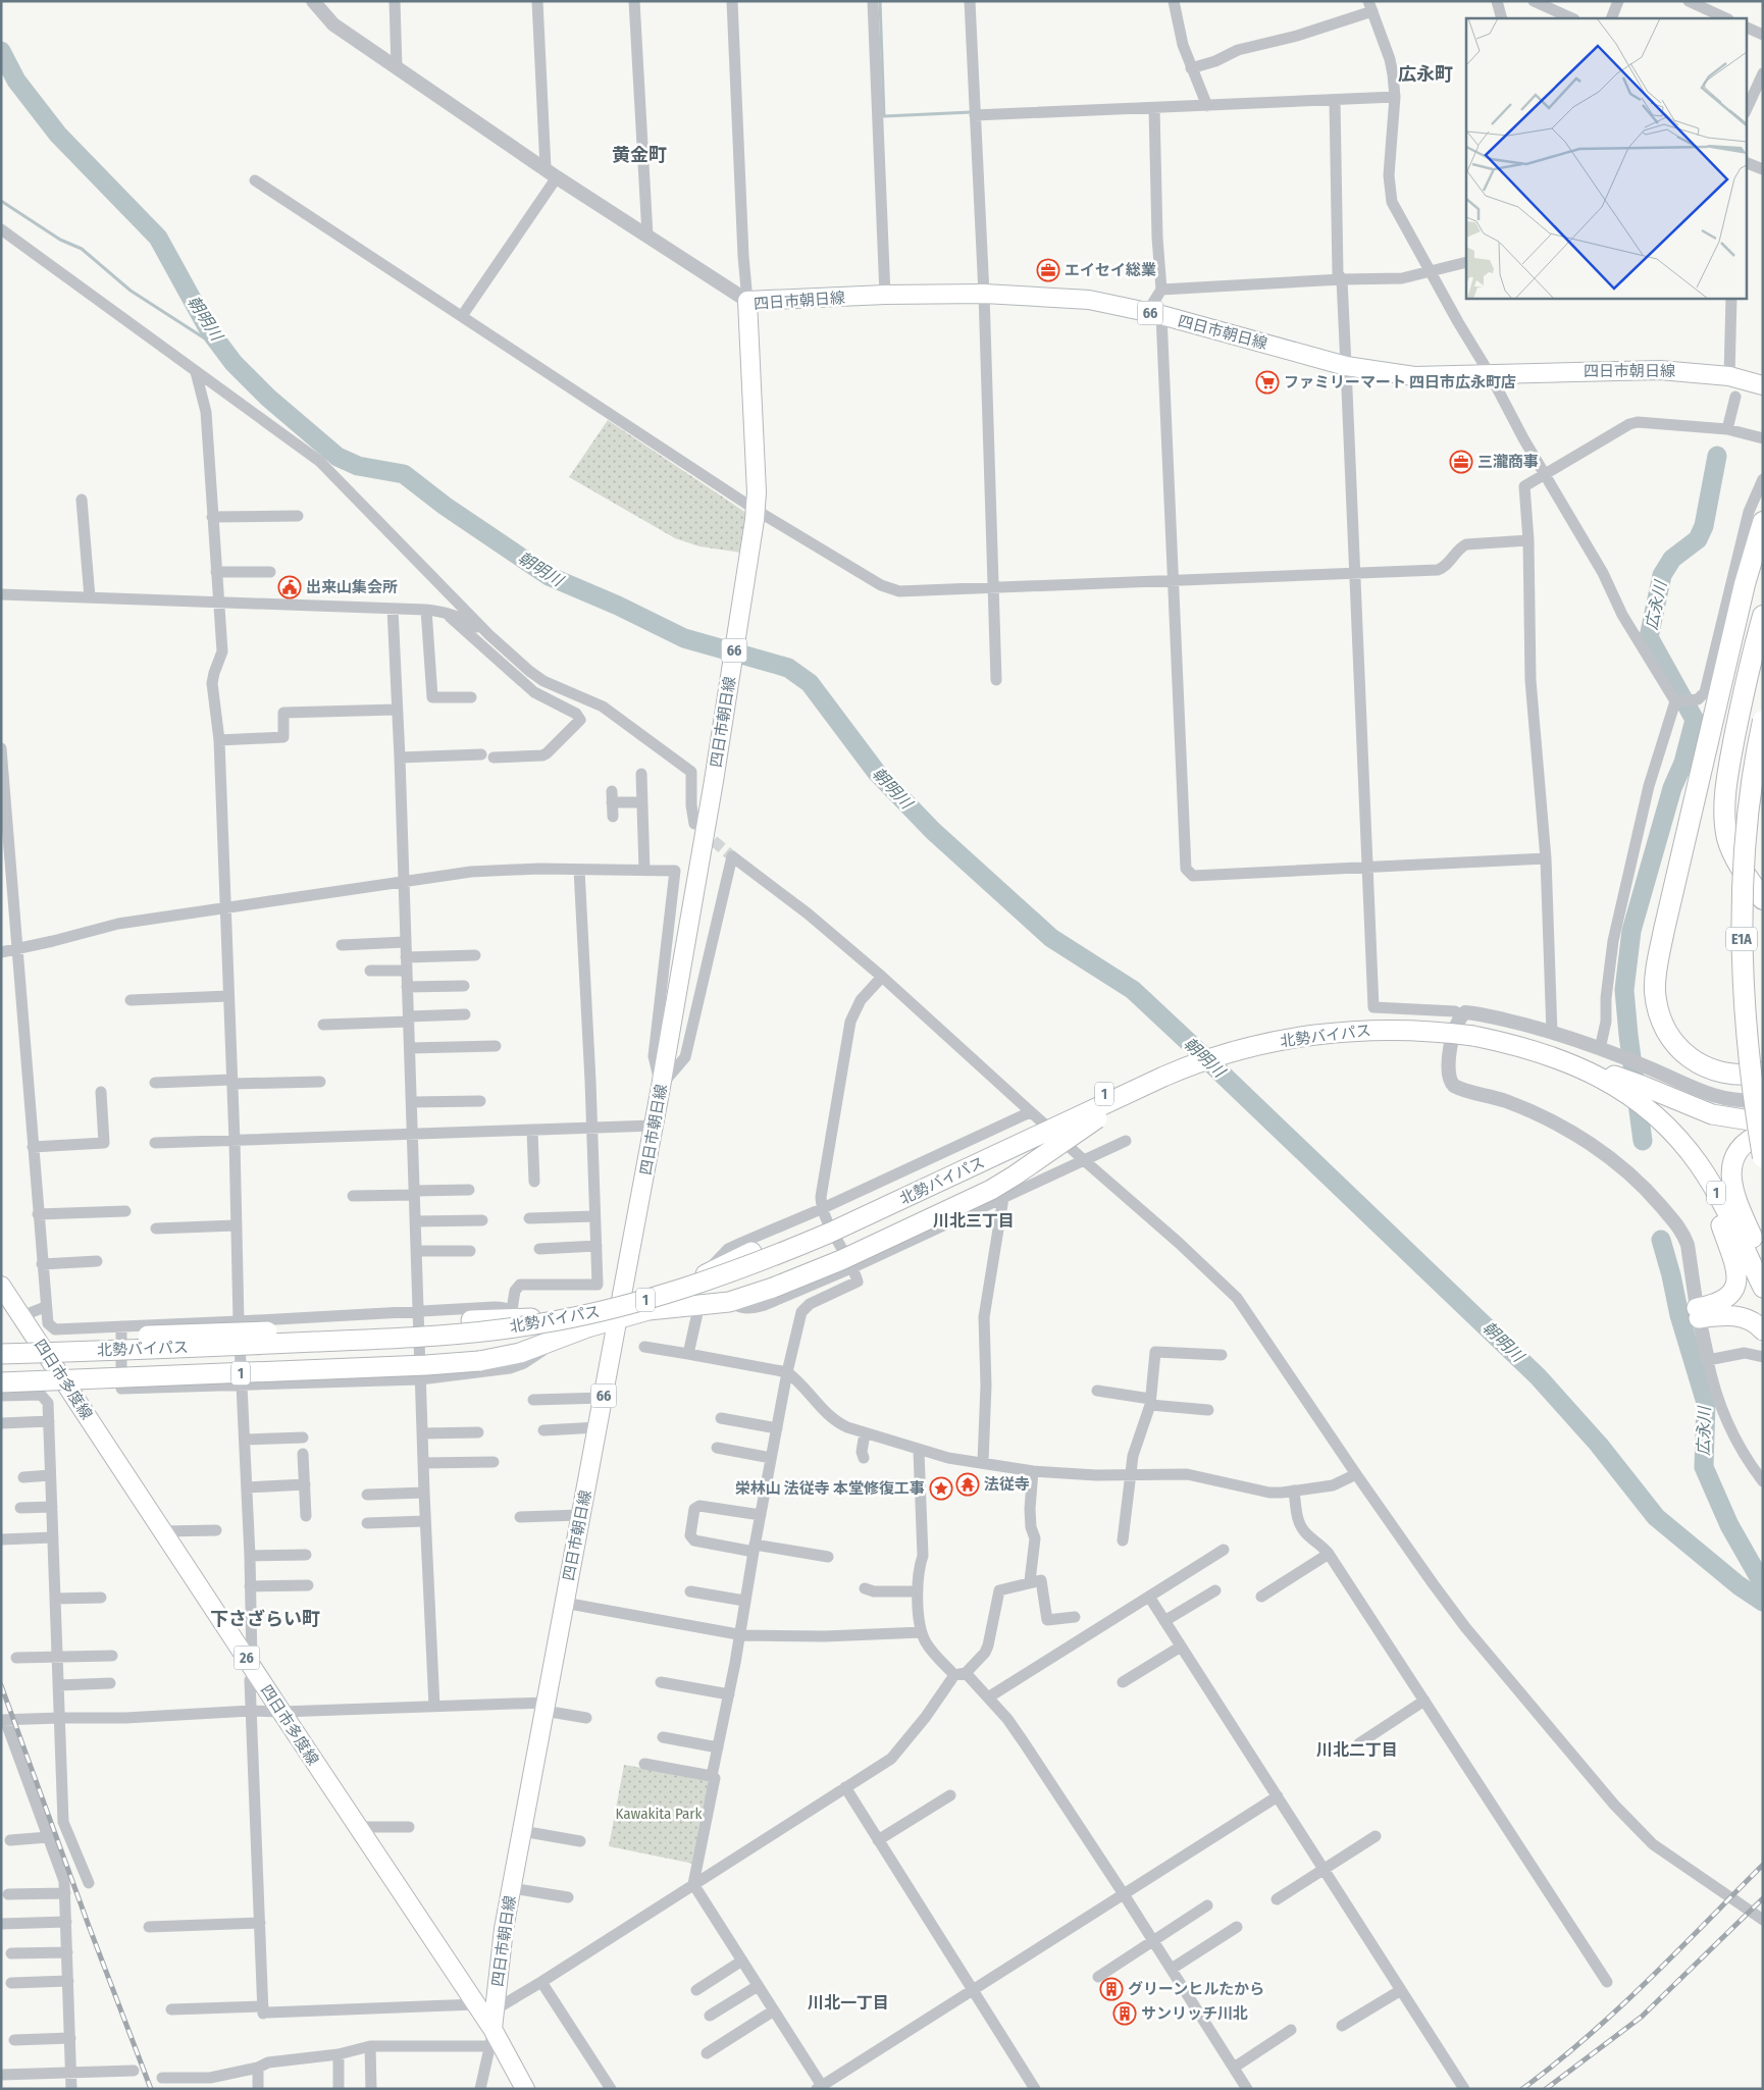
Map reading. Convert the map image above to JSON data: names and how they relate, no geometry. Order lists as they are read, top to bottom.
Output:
{
  "streets": {
    "highway": ["E1A", "北勢バイパス", "1"],
    "main road": [
      "四日市朝日線",
      "66",
      "四日市多度線",
      "26"
    ]
  },
  "crossings": [
    ["四日市朝日線", "1"],
    ["四日市朝日線", "四日市多度線"],
    ["北勢バイパス", "1"]
  ],
  "districts": [
    "広永町",
    "黄金町",
    "川北三丁目",
    "下さざらい町",
    "川北二丁目",
    "川北一丁目"
  ],
  "water": ["朝明川", "広永川"],
  "parks": ["Kawakita Park"],
  "places": {
    "office": ["エイセイ総業", "三瀧商事"],
    "supermarket": ["ファミリーマート 四日市広永町店"],
    "public building": ["出来山集会所"],
    "temple": ["法従寺"],
    "place": ["栄林山 法従寺 本堂修復工事"],
    "building": ["グリーンヒルたから", "サンリッチ川北"]
  }
}
